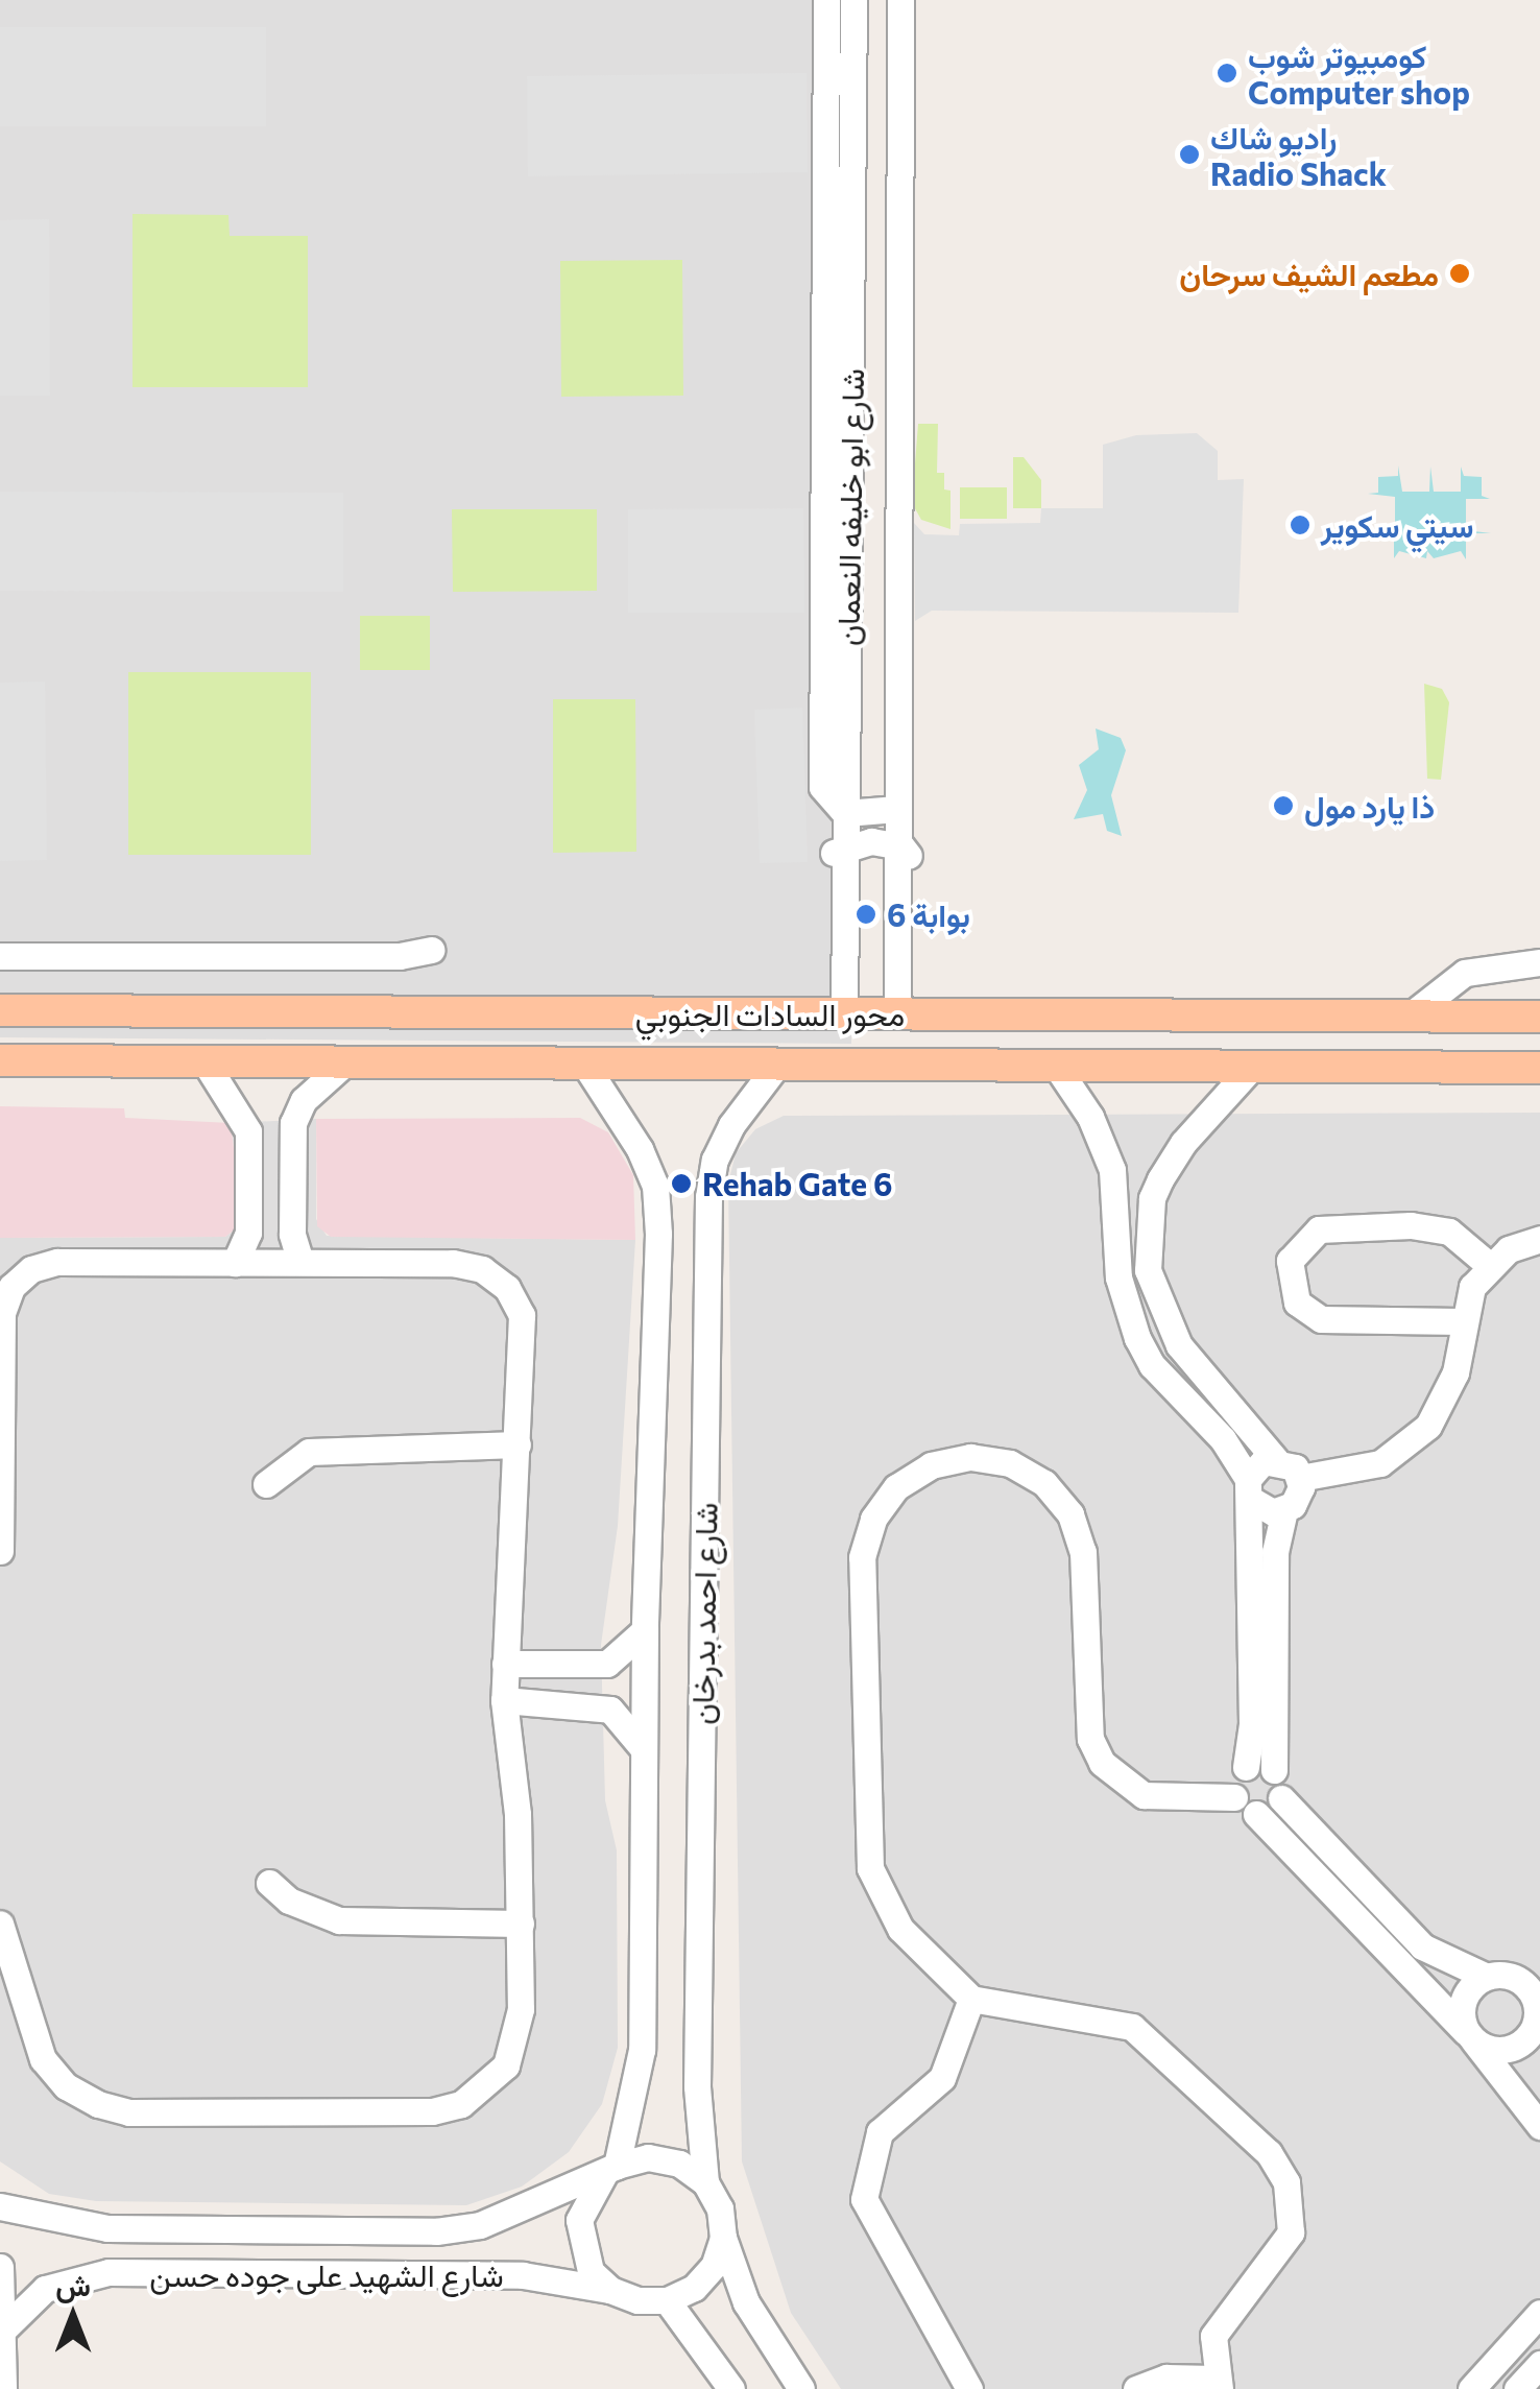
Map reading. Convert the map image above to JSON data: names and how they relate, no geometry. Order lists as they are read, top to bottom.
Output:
{
  "streets": {
    "main road": ["محور السادات الجنوبي"],
    "street": ["شارع ابو خليفه النعمان", "شارع احمد بدرخان", "شارع الشهيد على جوده حسن"]
  },
  "crossings": [
    ["شارع ابو خليفه النعمان", "محور السادات الجنوبي"],
    ["محور السادات الجنوبي", "شارع احمد بدرخان"],
    ["شارع احمد بدرخان", "شارع الشهيد على جوده حسن"]
  ],
  "places": [
    "كومبيوتر شوب Computer shop",
    "راديو شاك Radio Shack",
    "مطعم الشيف سرحان",
    "سيتي سكوير",
    "ذا يارد مول",
    "بوابة 6",
    "Rehab Gate 6"
  ],
  "north": "top"
}
